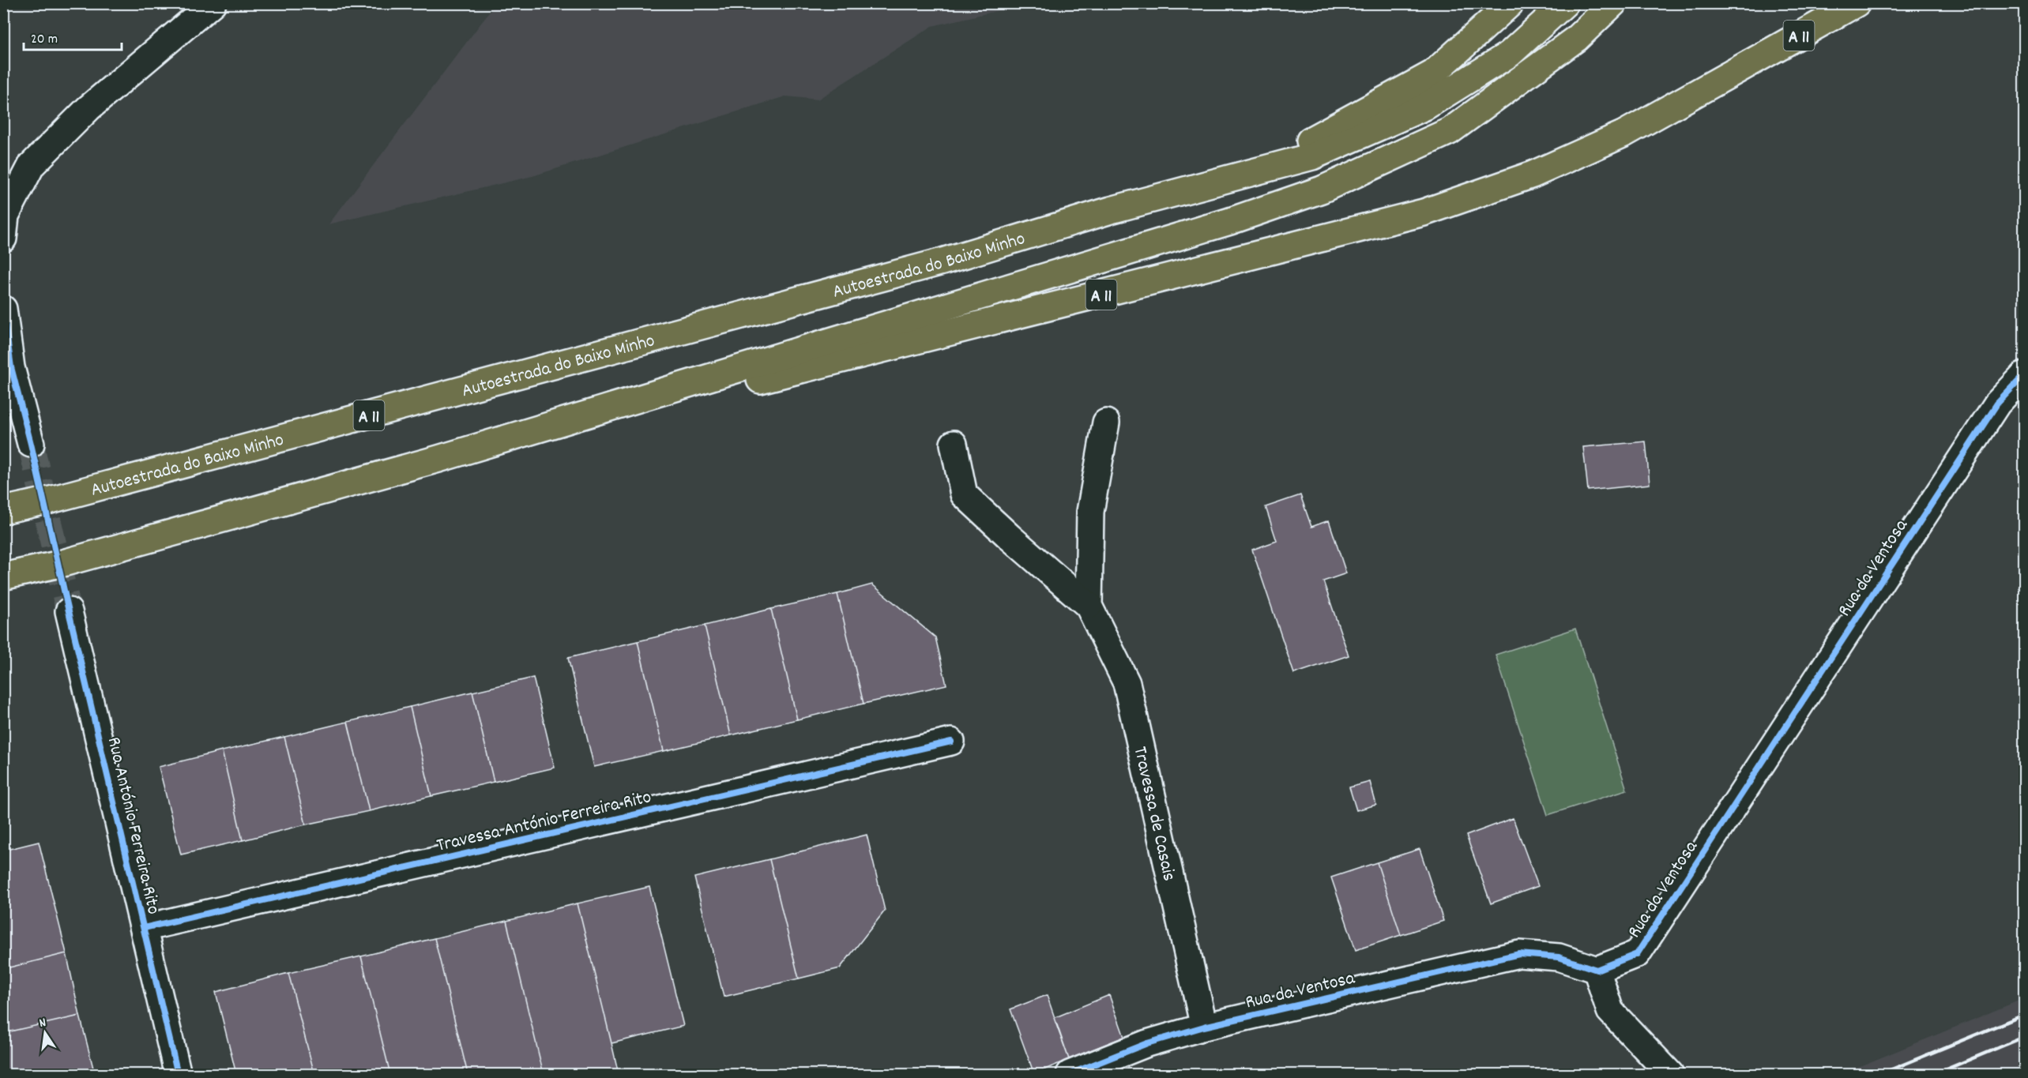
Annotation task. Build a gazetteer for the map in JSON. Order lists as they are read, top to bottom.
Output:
{
  "streets": {
    "highway": ["A 11", "Autoestrada do Baixo Minho"],
    "street": [
      "Rua da Ventosa",
      "Travessa de Casais",
      "Travessa António Ferreira Rito",
      "Rua António Ferreira Rito"
    ]
  },
  "crossings": [
    ["A 11", "Autoestrada do Baixo Minho"],
    ["Rua da Ventosa", "Travessa de Casais"],
    ["Travessa António Ferreira Rito", "Rua António Ferreira Rito"]
  ],
  "scale_bar": "20 m",
  "north": "top"
}
